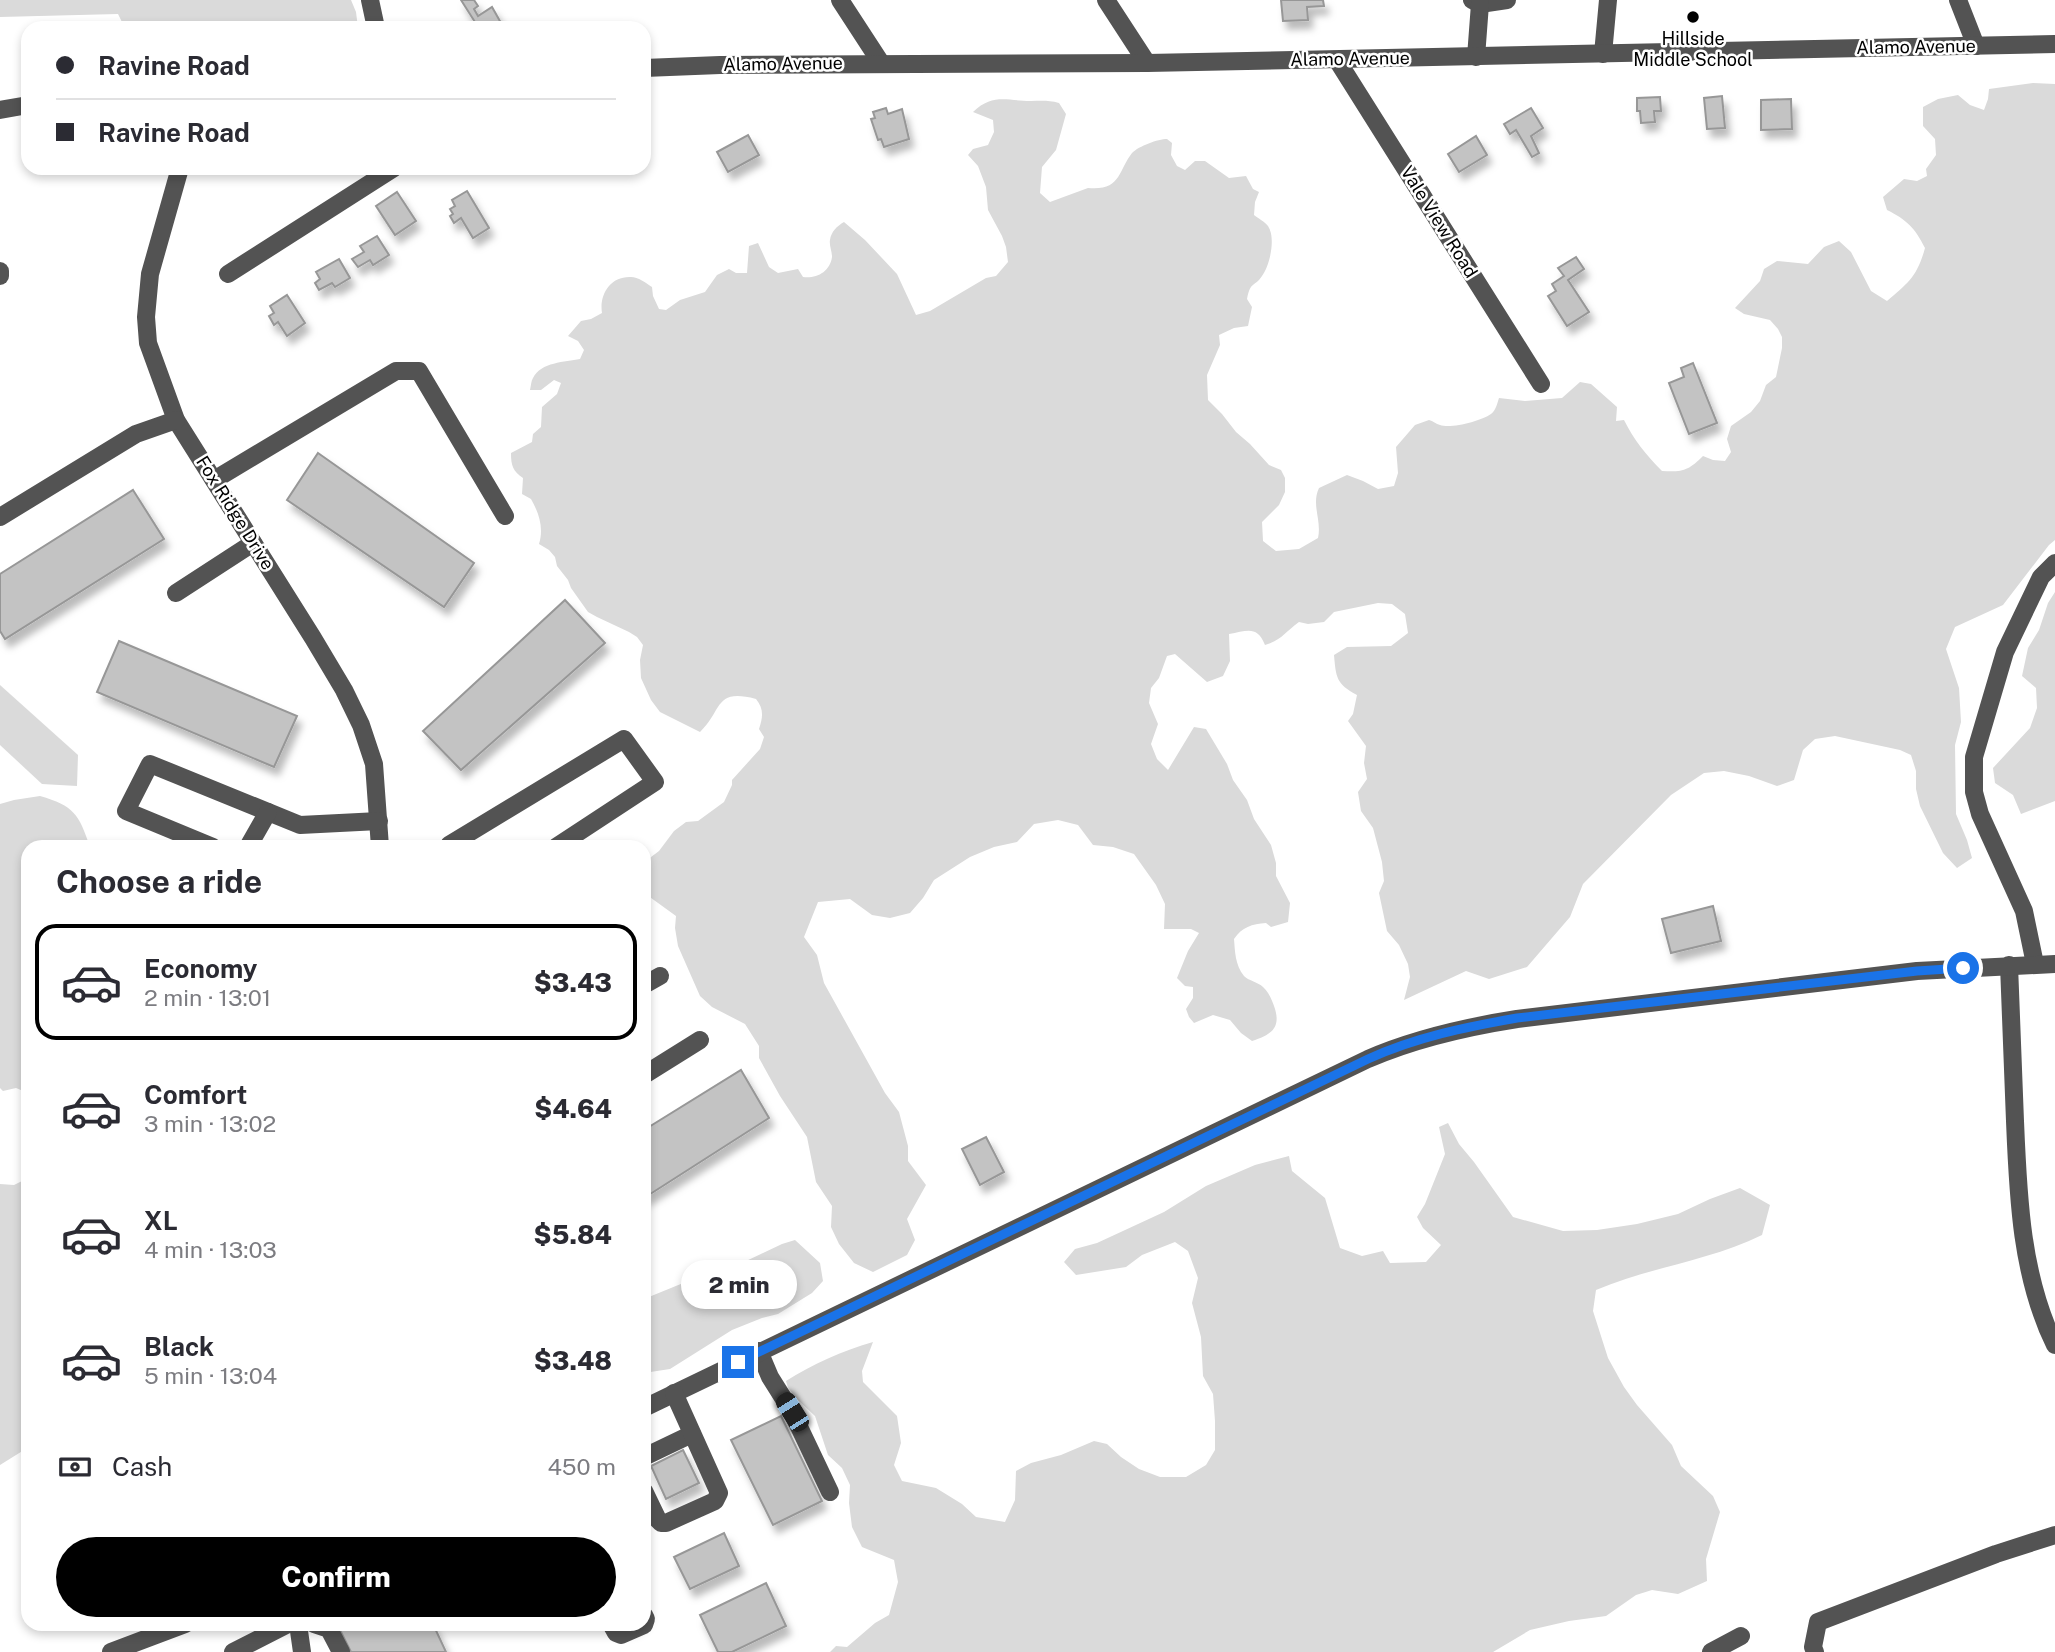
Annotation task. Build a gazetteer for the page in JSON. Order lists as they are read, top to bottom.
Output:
{
  "streets": {
    "street": ["Alamo Avenue", "Vale View Road", "Fox Ridge Drive"]
  },
  "crossings": [
    ["Alamo Avenue", "Vale View Road"]
  ],
  "places": ["Hillside Middle School"],
  "page": {
    "banner": ["Ravine Road", "Ravine Road"],
    "heading": "Choose a ride",
    "list": [
      {
        "name": "Economy",
        "note": "2 min · 13:01",
        "value": "$3.43"
      },
      {
        "name": "Comfort",
        "note": "3 min · 13:02",
        "value": "$4.64"
      },
      {
        "name": "XL",
        "note": "4 min · 13:03",
        "value": "$5.84"
      },
      {
        "name": "Black",
        "note": "5 min · 13:04",
        "value": "$3.48"
      }
    ],
    "bubble": "2 min",
    "pay": ["Cash", "450 m"],
    "buttons": "Confirm"
  }
}
